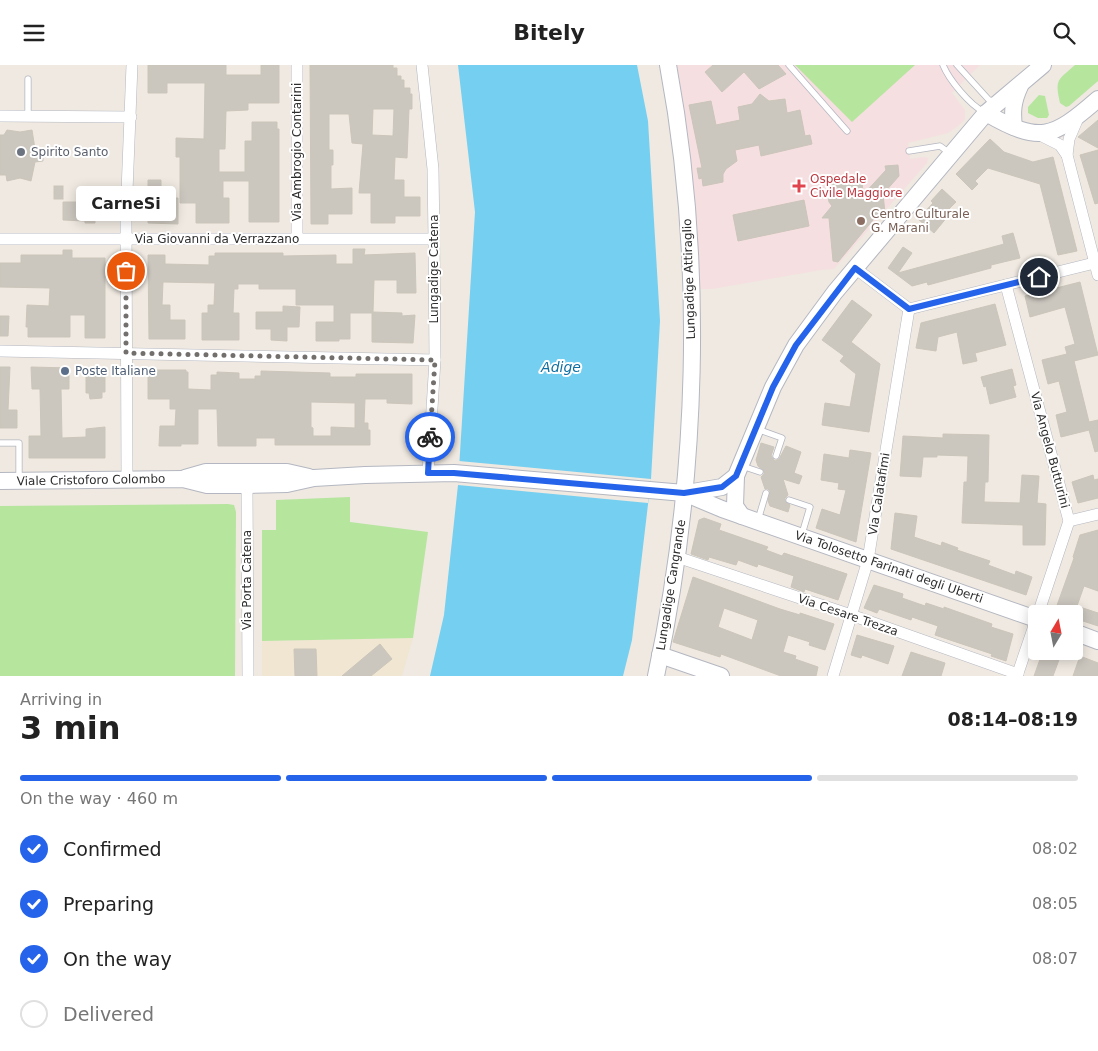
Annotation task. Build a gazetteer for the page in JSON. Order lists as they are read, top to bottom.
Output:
{
  "streets": {
    "street": [
      "Via Ambrogio Contarini",
      "Via Giovanni da Verrazzano",
      "Lungadige Catena",
      "Lungadige Attiraglio",
      "Via Angelo Butturini",
      "Viale Cristoforo Colombo",
      "Via Calatafimi",
      "Via Tolosetto Farinati degli Uberti",
      "Via Porta Catena",
      "Lungadige Cangrande",
      "Via Cesare Trezza"
    ]
  },
  "crossings": [
    ["Via Ambrogio Contarini", "Via Giovanni da Verrazzano"],
    ["Via Giovanni da Verrazzano", "Lungadige Catena"],
    ["Lungadige Catena", "Viale Cristoforo Colombo"],
    ["Lungadige Attiraglio", "Via Tolosetto Farinati degli Uberti"],
    ["Lungadige Attiraglio", "Lungadige Cangrande"],
    ["Viale Cristoforo Colombo", "Via Tolosetto Farinati degli Uberti"],
    ["Viale Cristoforo Colombo", "Via Porta Catena"],
    ["Via Calatafimi", "Via Tolosetto Farinati degli Uberti"],
    ["Via Calatafimi", "Via Cesare Trezza"],
    ["Via Tolosetto Farinati degli Uberti", "Lungadige Cangrande"],
    ["Lungadige Cangrande", "Via Cesare Trezza"]
  ],
  "water": ["Adige"],
  "places": {
    "other": [
      "Spirito Santo",
      "Centro Culturale G. Marani",
      "CarneSi",
      "Poste Italiane"
    ],
    "health": ["Ospedale Civile Maggiore"]
  },
  "north": "top",
  "page": {
    "header": "Bitely",
    "bubble": "CarneSi",
    "heading": ["3 min", "Arriving in", "08:14–08:19"],
    "bar": "On the way · 460 m",
    "list": [
      ["Confirmed", "08:02"],
      ["Preparing", "08:05"],
      ["On the way", "08:07"],
      "Delivered"
    ]
  }
}
